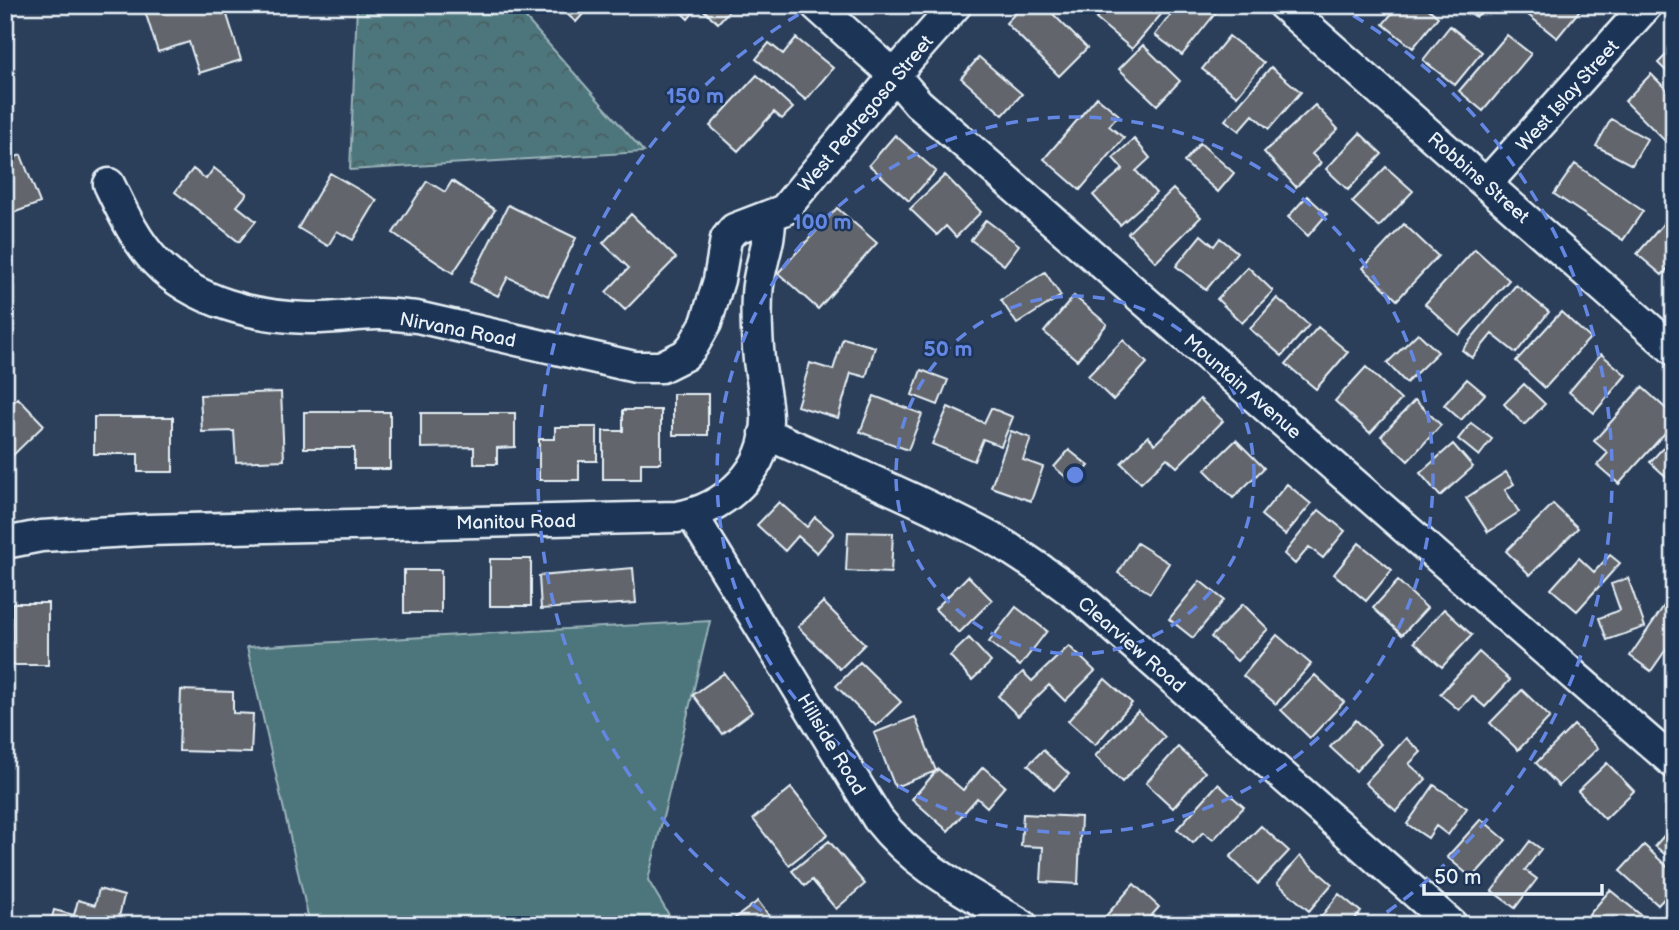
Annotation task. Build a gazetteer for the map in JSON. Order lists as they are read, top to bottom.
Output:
{
  "streets": {
    "street": [
      "West Islay Street",
      "West Pedregosa Street",
      "Robbins Street",
      "Nirvana Road",
      "Mountain Avenue",
      "Manitou Road",
      "Clearview Road",
      "Hillside Road"
    ]
  },
  "crossings": [
    ["West Islay Street", "Robbins Street"],
    ["West Pedregosa Street", "Nirvana Road"],
    ["West Pedregosa Street", "Mountain Avenue"],
    ["West Pedregosa Street", "Manitou Road"],
    ["Nirvana Road", "Manitou Road"],
    ["Manitou Road", "Clearview Road"],
    ["Manitou Road", "Hillside Road"]
  ],
  "scale_bar": "50 m",
  "rings": ["150 m", "100 m", "50 m"]
}
